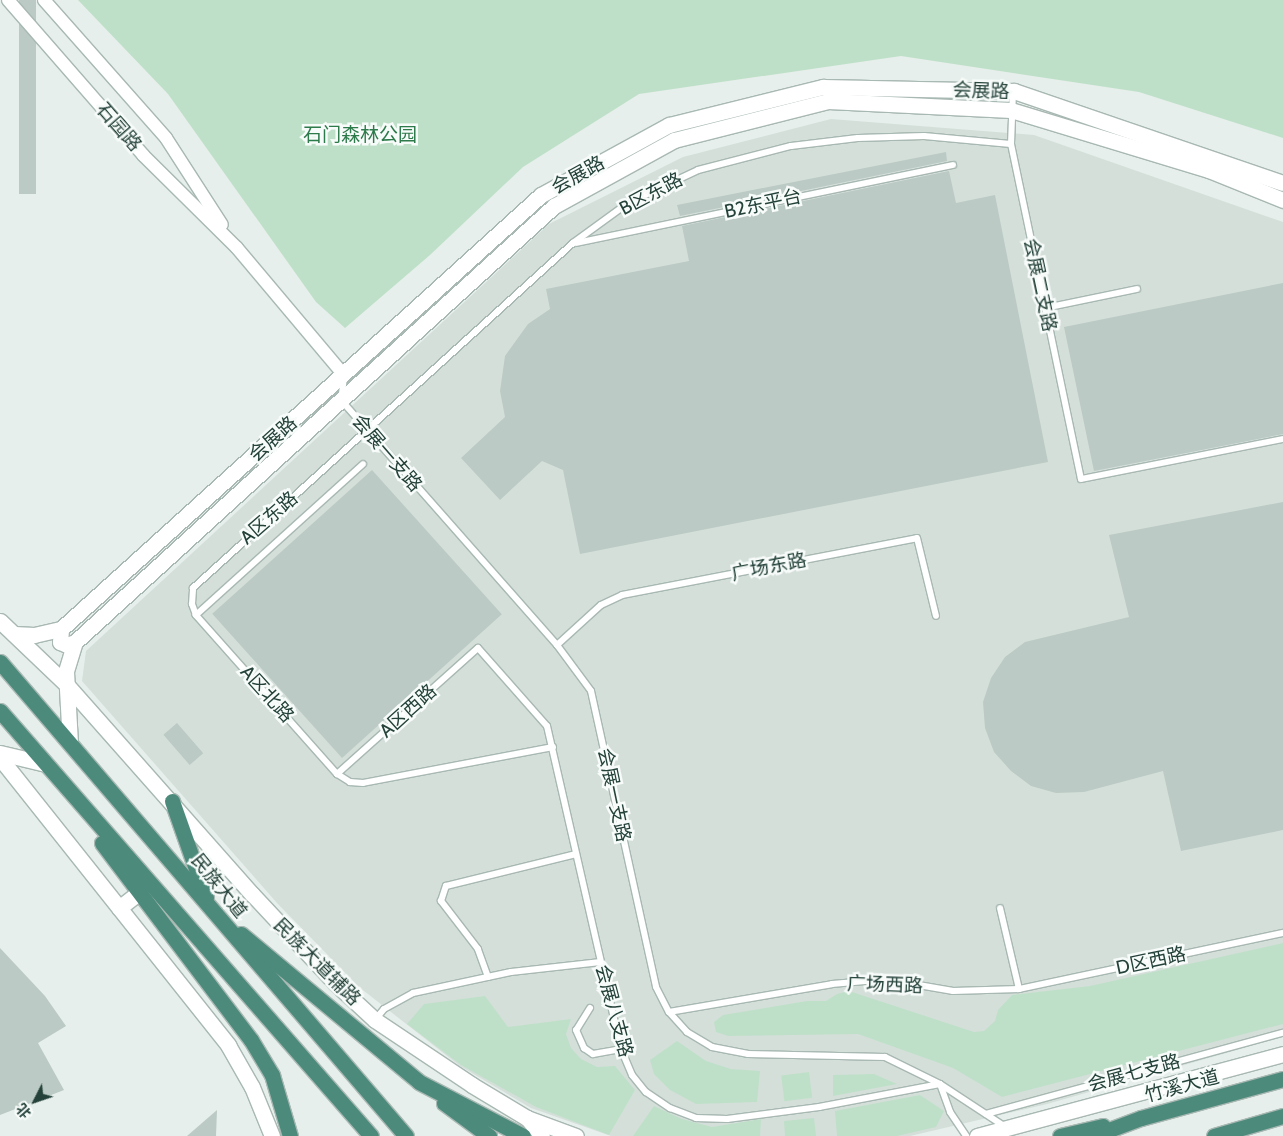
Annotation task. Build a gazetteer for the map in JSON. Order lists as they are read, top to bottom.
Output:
{
  "streets": {
    "highway": ["民族大道", "竹溪大道"],
    "main road": ["会展路", "民族大道辅路"],
    "street": ["石园路"],
    "lane": [
      "B区东路",
      "B2东平台",
      "会展二支路",
      "会展一支路",
      "A区东路",
      "广场东路",
      "A区北路",
      "A区西路",
      "D区西路",
      "广场西路",
      "会展八支路",
      "会展七支路"
    ]
  },
  "crossings": [
    ["会展路", "石园路"],
    ["会展路", "会展二支路"],
    ["会展路", "会展一支路"],
    ["会展路", "民族大道辅路"],
    ["石园路", "会展一支路"],
    ["B区东路", "B2东平台"],
    ["B区东路", "会展二支路"],
    ["B区东路", "会展一支路"],
    ["B区东路", "A区东路"],
    ["会展一支路", "A区东路"],
    ["会展一支路", "广场东路"],
    ["会展一支路", "广场西路"],
    ["会展一支路", "会展八支路"],
    ["会展一支路", "会展七支路"],
    ["A区东路", "A区北路"],
    ["A区北路", "A区西路"],
    ["A区西路", "会展八支路"],
    ["D区西路", "广场西路"]
  ],
  "parks": ["石门森林公园"],
  "north": "bottom left"
}
